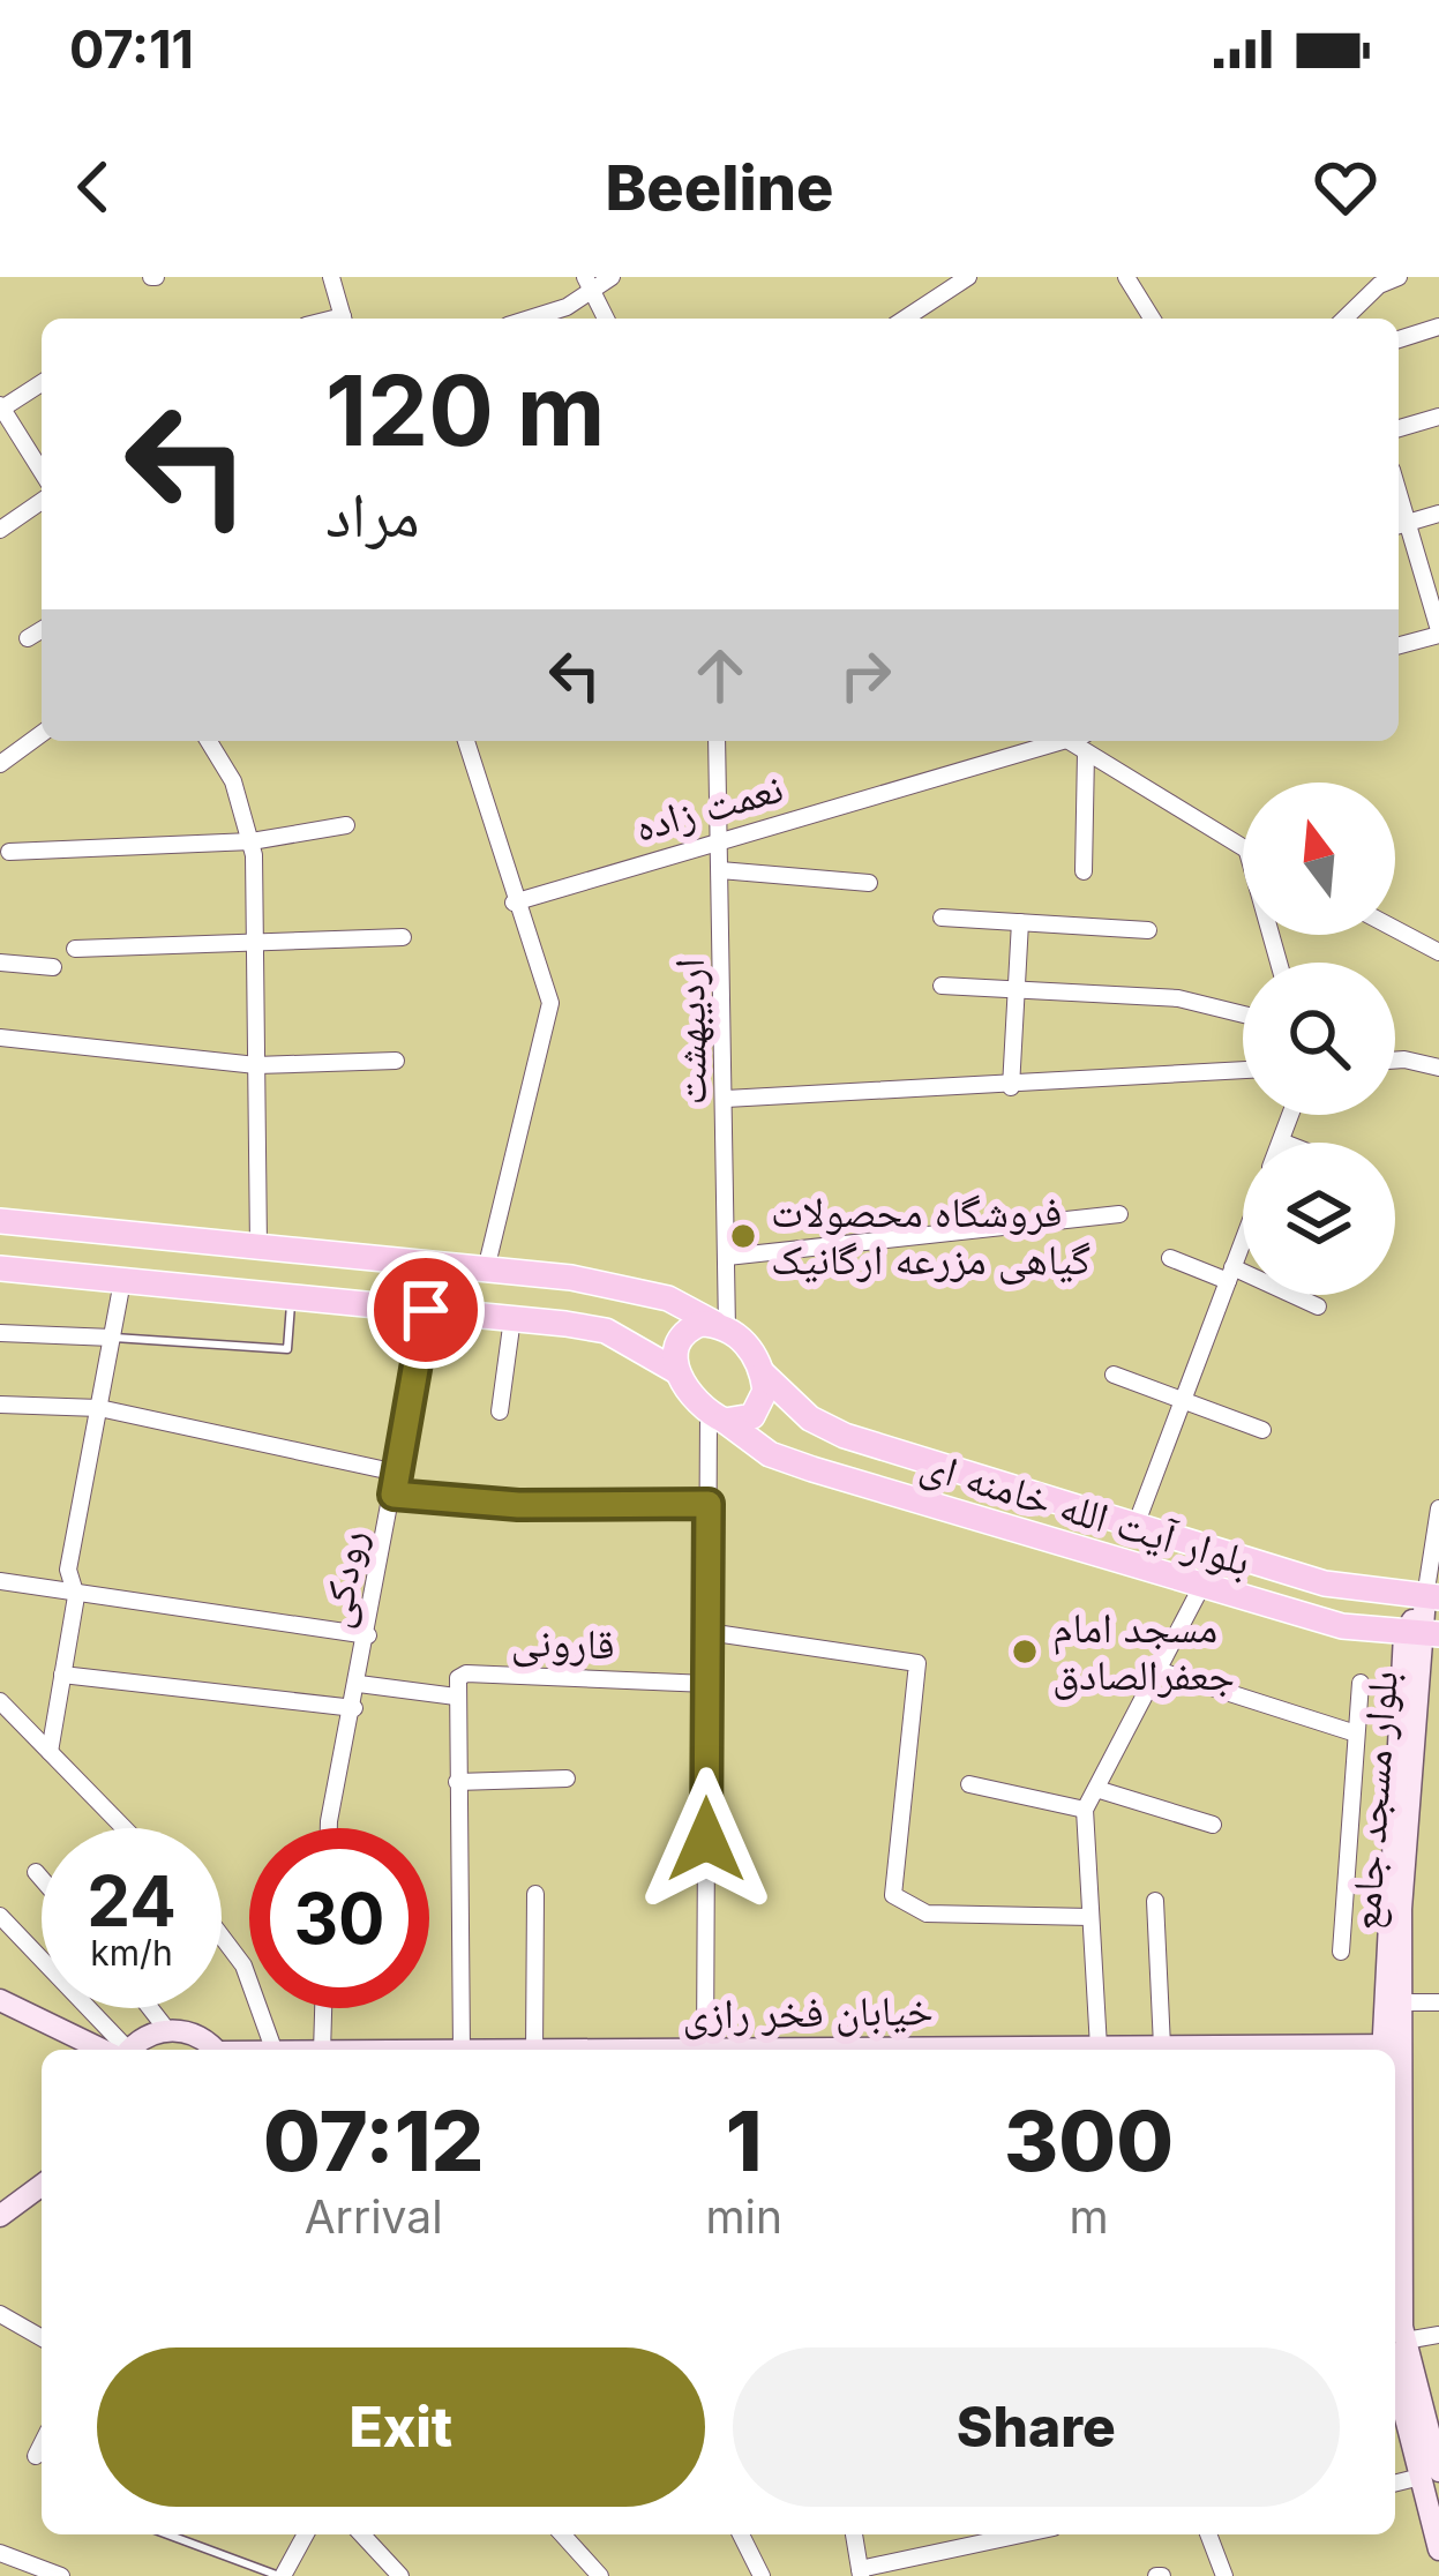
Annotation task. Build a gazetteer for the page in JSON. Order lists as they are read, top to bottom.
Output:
{
  "streets": {
    "main road": ["بلوار آیت الله خامنه ای", "بلوار مسجد جامع", "خیابان فخر رازی"],
    "street": [
      "نعمت زاده",
      "اردیبهشت",
      "رودکی",
      "قارونی"
    ]
  },
  "crossings": [
    ["نعمت زاده", "اردیبهشت"],
    ["اردیبهشت", "بلوار آیت الله خامنه ای"],
    ["بلوار آیت الله خامنه ای", "بلوار مسجد جامع"],
    ["بلوار مسجد جامع", "خیابان فخر رازی"]
  ],
  "places": ["فروشگاه محصولات گیاهی مزرعه ارگانیک", "مسجد امام جعفرالصادق"],
  "north": "top",
  "page": {
    "status": "07:11",
    "header": "Beeline",
    "turn": ["120 m", "مراد"],
    "speed": "24 km/h",
    "limit": "30",
    "eta": [
      "07:12",
      "Arrival",
      "1",
      "min",
      "300",
      "m"
    ],
    "buttons": ["Exit", "Share"]
  }
}
